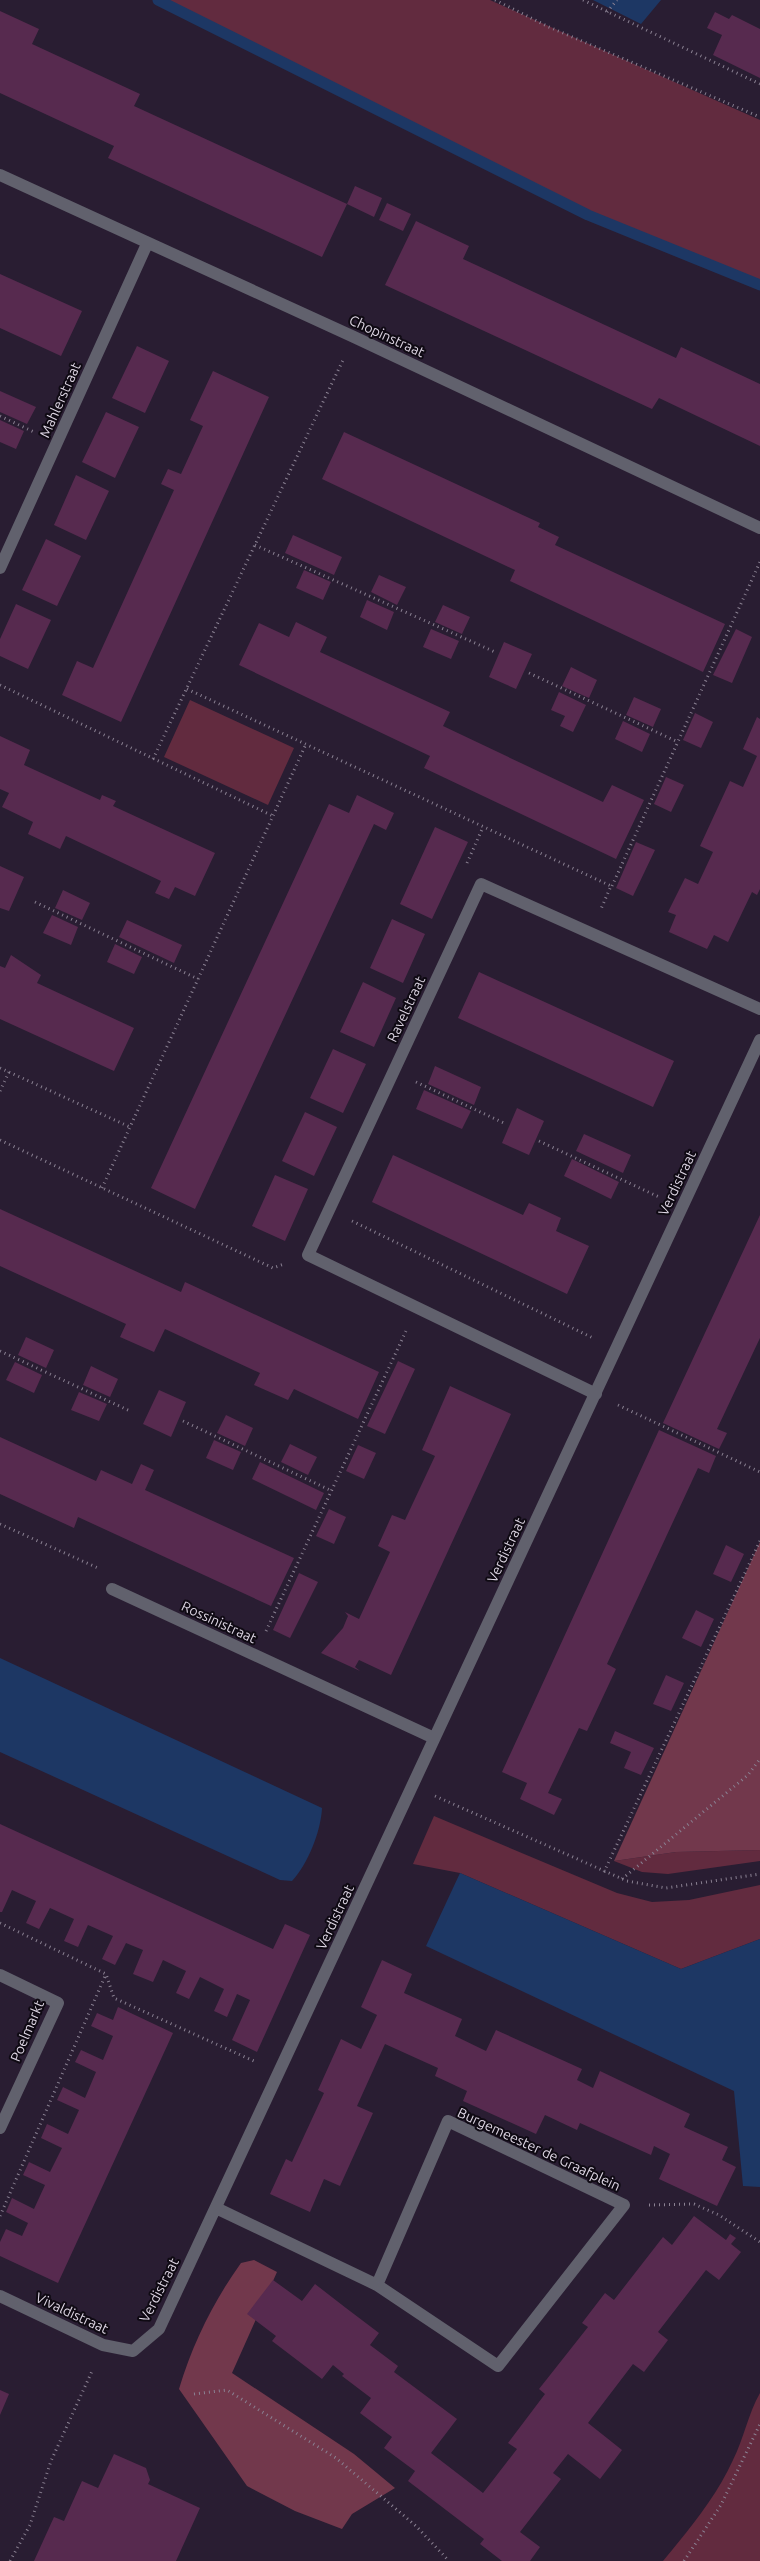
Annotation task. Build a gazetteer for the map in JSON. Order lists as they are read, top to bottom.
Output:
{
  "streets": {
    "street": [
      "Chopinstraat",
      "Mahlerstraat",
      "Ravelstraat",
      "Verdistraat",
      "Rossinistraat",
      "Poelmarkt",
      "Burgemeester de Graafplein",
      "Vivaldistraat"
    ]
  },
  "crossings": [
    ["Chopinstraat", "Mahlerstraat"],
    ["Verdistraat", "Rossinistraat"],
    ["Verdistraat", "Burgemeester de Graafplein"],
    ["Verdistraat", "Vivaldistraat"]
  ]
}
